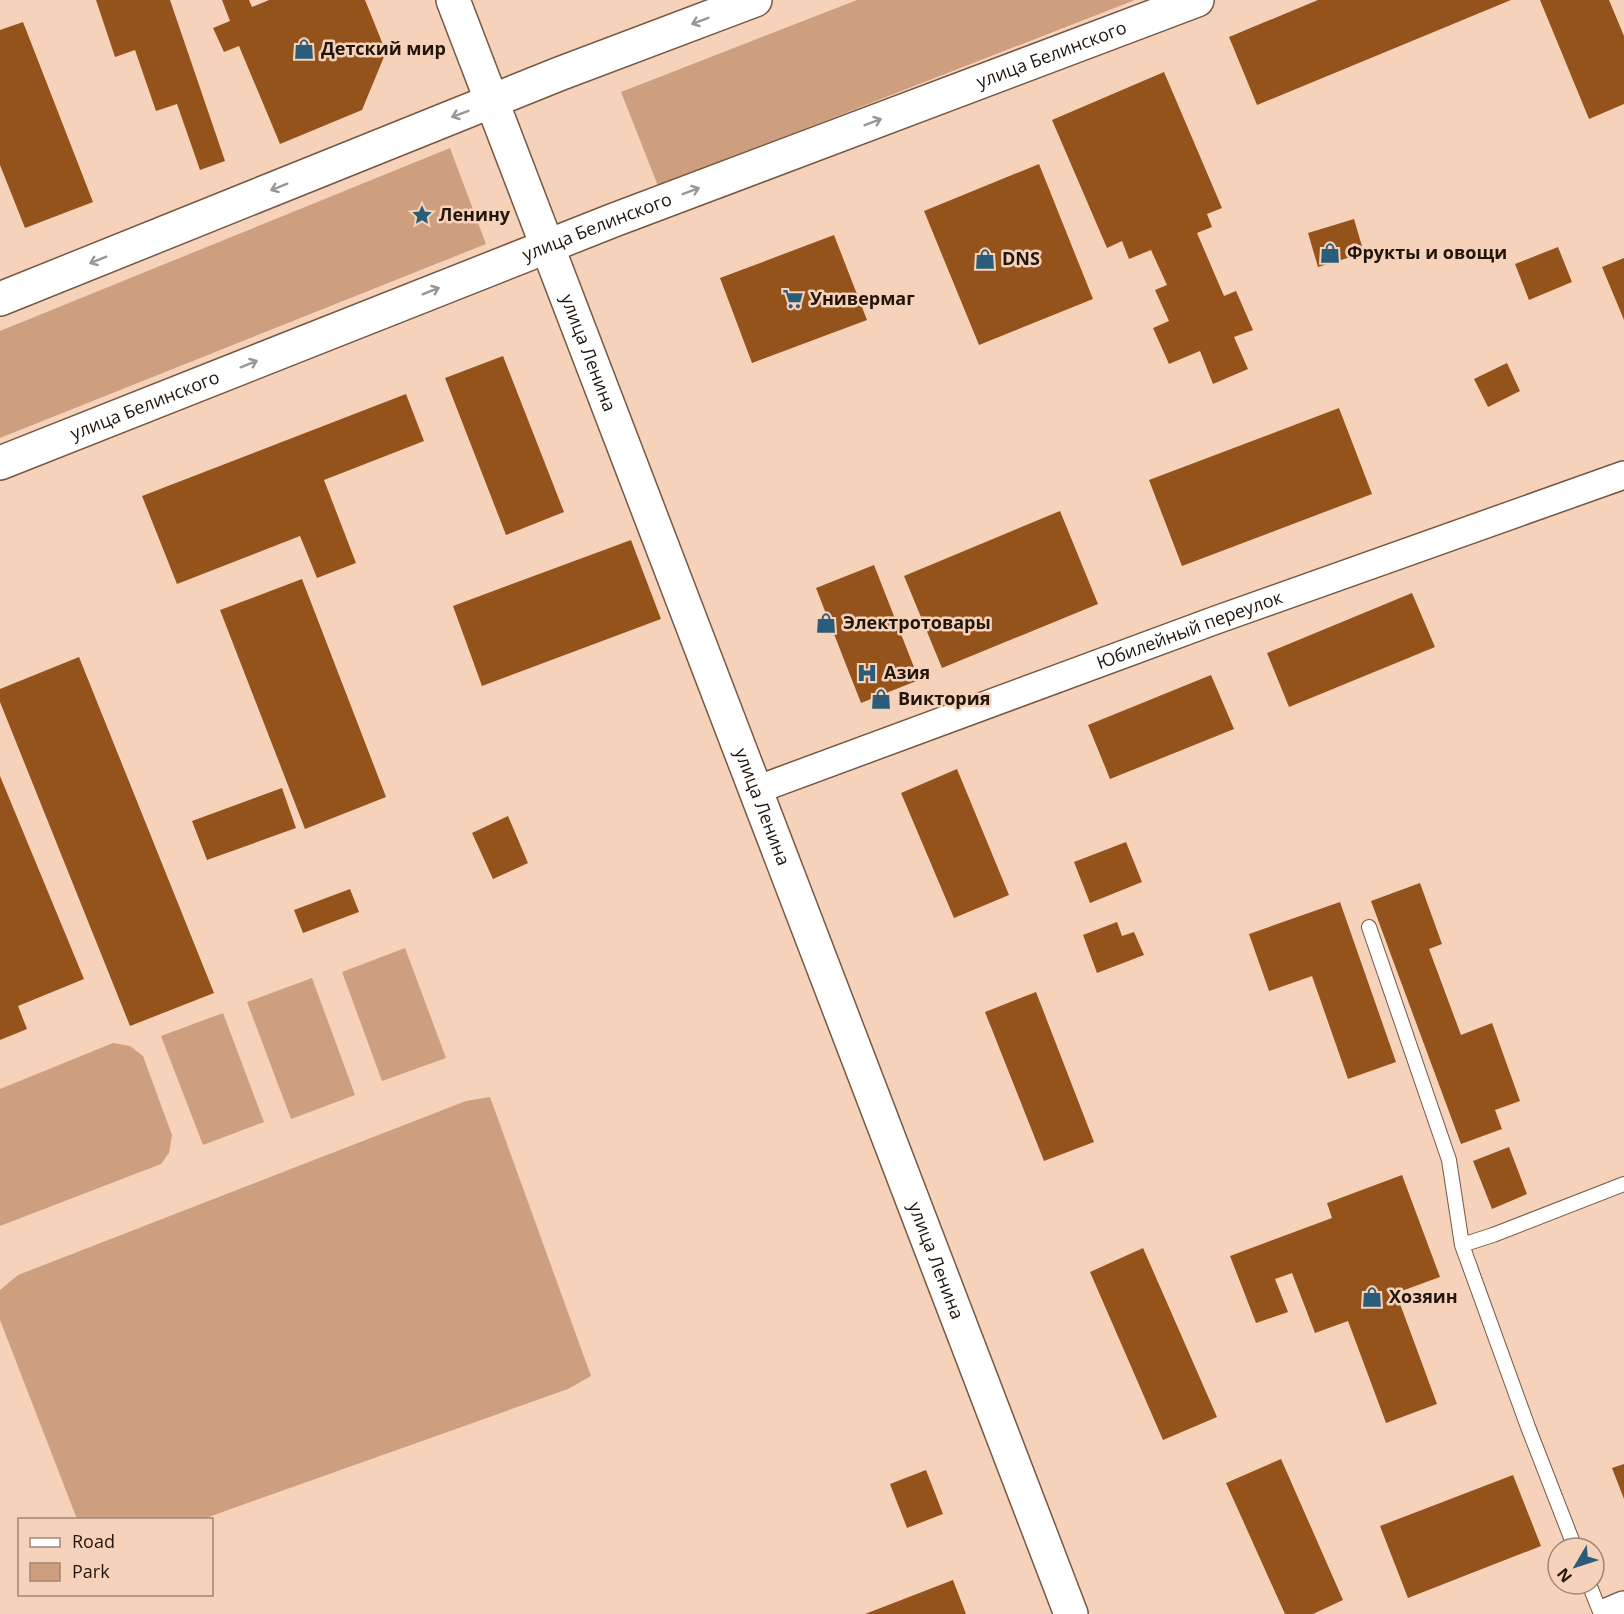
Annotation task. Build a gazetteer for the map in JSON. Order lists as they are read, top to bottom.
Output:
{
  "streets": {
    "street": ["улица Белинского", "улица Ленина", "Юбилейный переулок"]
  },
  "crossings": [
    ["улица Белинского", "улица Ленина"],
    ["улица Ленина", "Юбилейный переулок"]
  ],
  "places": {
    "shop": [
      "Детский мир",
      "Фрукты и овощи",
      "DNS",
      "Электротовары",
      "Виктория",
      "Хозяин"
    ],
    "place": ["Ленину"],
    "supermarket": ["Универмаг"],
    "hospital": ["Азия"]
  },
  "legend": ["Road", "Park"],
  "north": "bottom left"
}
